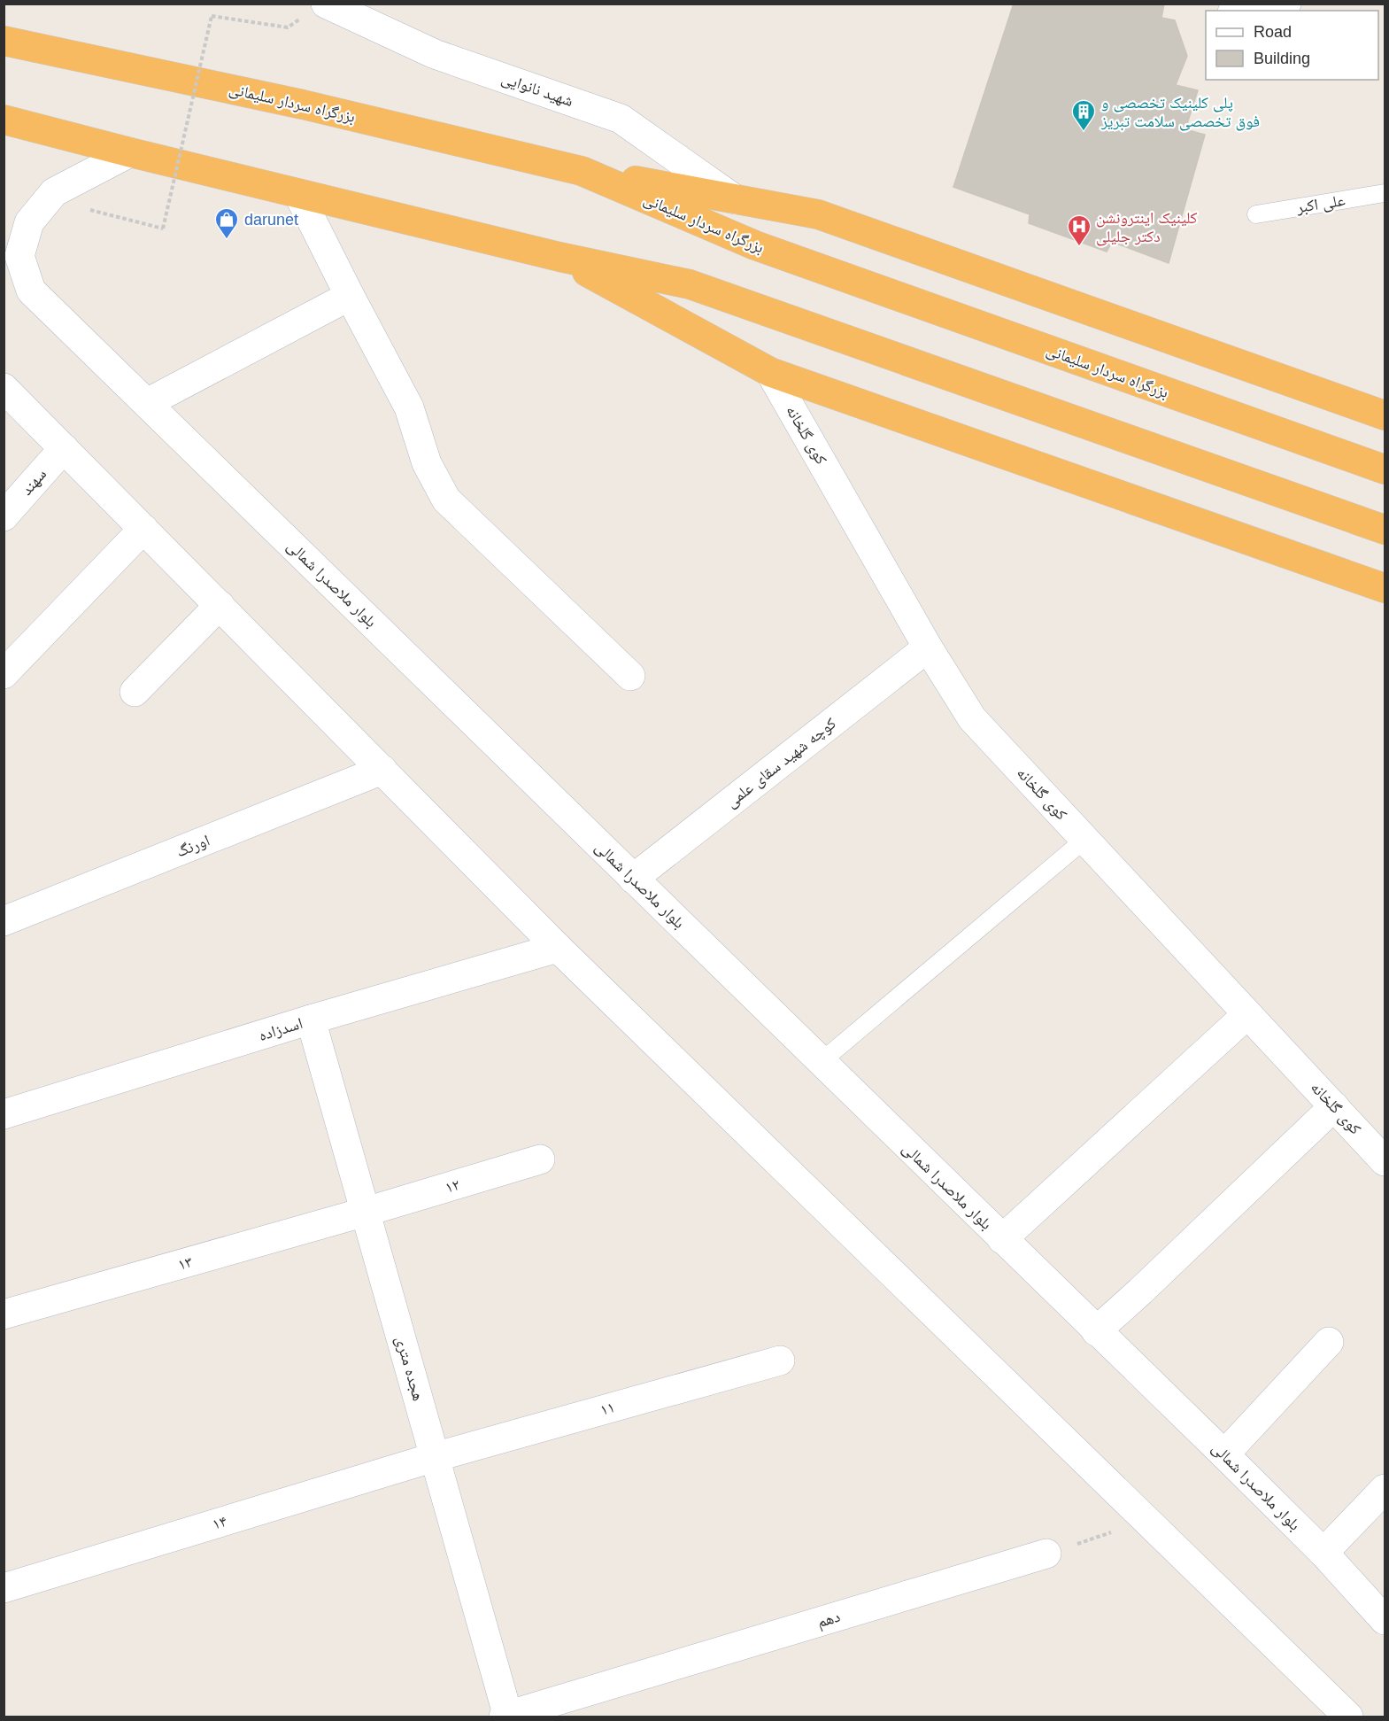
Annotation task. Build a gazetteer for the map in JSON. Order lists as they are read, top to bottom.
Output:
{
  "streets": {
    "highway": ["بزرگراه سردار سلیمانی"],
    "street": [
      "شهید نانوایی",
      "کوی گلخانه",
      "سهند",
      "بلوار ملاصدرا شمالی",
      "کوچه شهید سقای علمی",
      "اورنگ",
      "اسدزاده",
      "۱۲",
      "۱۳",
      "هجده متری",
      "۱۱",
      "۱۴",
      "دهم"
    ],
    "lane": ["علی اکبر"]
  },
  "crossings": [
    ["کوی گلخانه", "کوچه شهید سقای علمی"],
    ["بلوار ملاصدرا شمالی", "کوچه شهید سقای علمی"],
    ["اسدزاده", "هجده متری"],
    ["۱۲", "۱۳"],
    ["۱۲", "هجده متری"],
    ["۱۳", "هجده متری"],
    ["هجده متری", "۱۱"],
    ["هجده متری", "۱۴"],
    ["هجده متری", "دهم"],
    ["۱۱", "۱۴"]
  ],
  "places": {
    "building": ["پلی کلینیک تخصصی و فوق تخصصی سلامت تبریز"],
    "shop": ["darunet"],
    "hospital": ["کلینیک اینترونشن دکتر جلیلی"]
  },
  "legend": ["Road", "Building"]
}
